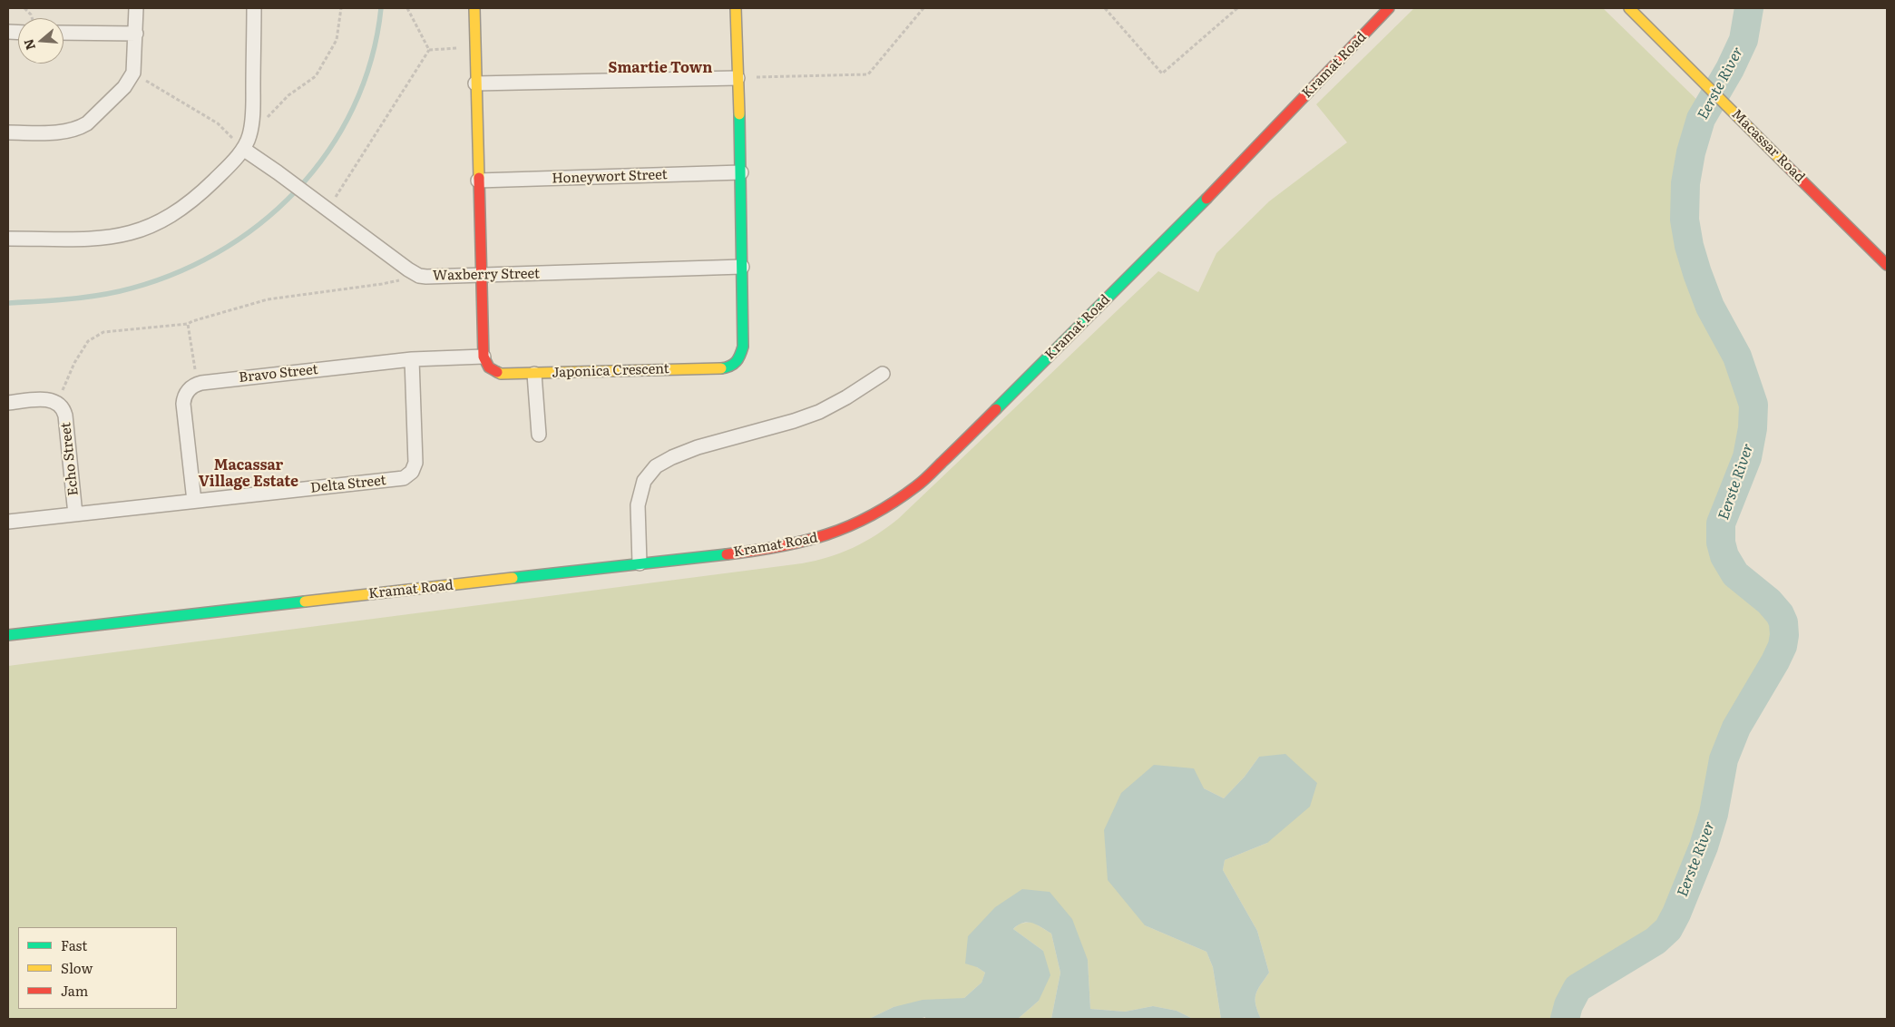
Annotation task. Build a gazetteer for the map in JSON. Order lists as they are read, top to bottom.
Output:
{
  "streets": {
    "street": [
      "Kramat Road",
      "Macassar Road",
      "Honeywort Street",
      "Waxberry Street",
      "Japonica Crescent",
      "Bravo Street",
      "Echo Street",
      "Delta Street"
    ]
  },
  "crossings": [
    ["Honeywort Street", "Japonica Crescent"],
    ["Waxberry Street", "Japonica Crescent"],
    ["Japonica Crescent", "Bravo Street"],
    ["Bravo Street", "Delta Street"],
    ["Echo Street", "Delta Street"]
  ],
  "districts": ["Smartie Town", "Macassar Village Estate"],
  "water": ["Eerste River"],
  "legend": ["Fast", "Slow", "Jam"],
  "north": "left"
}
